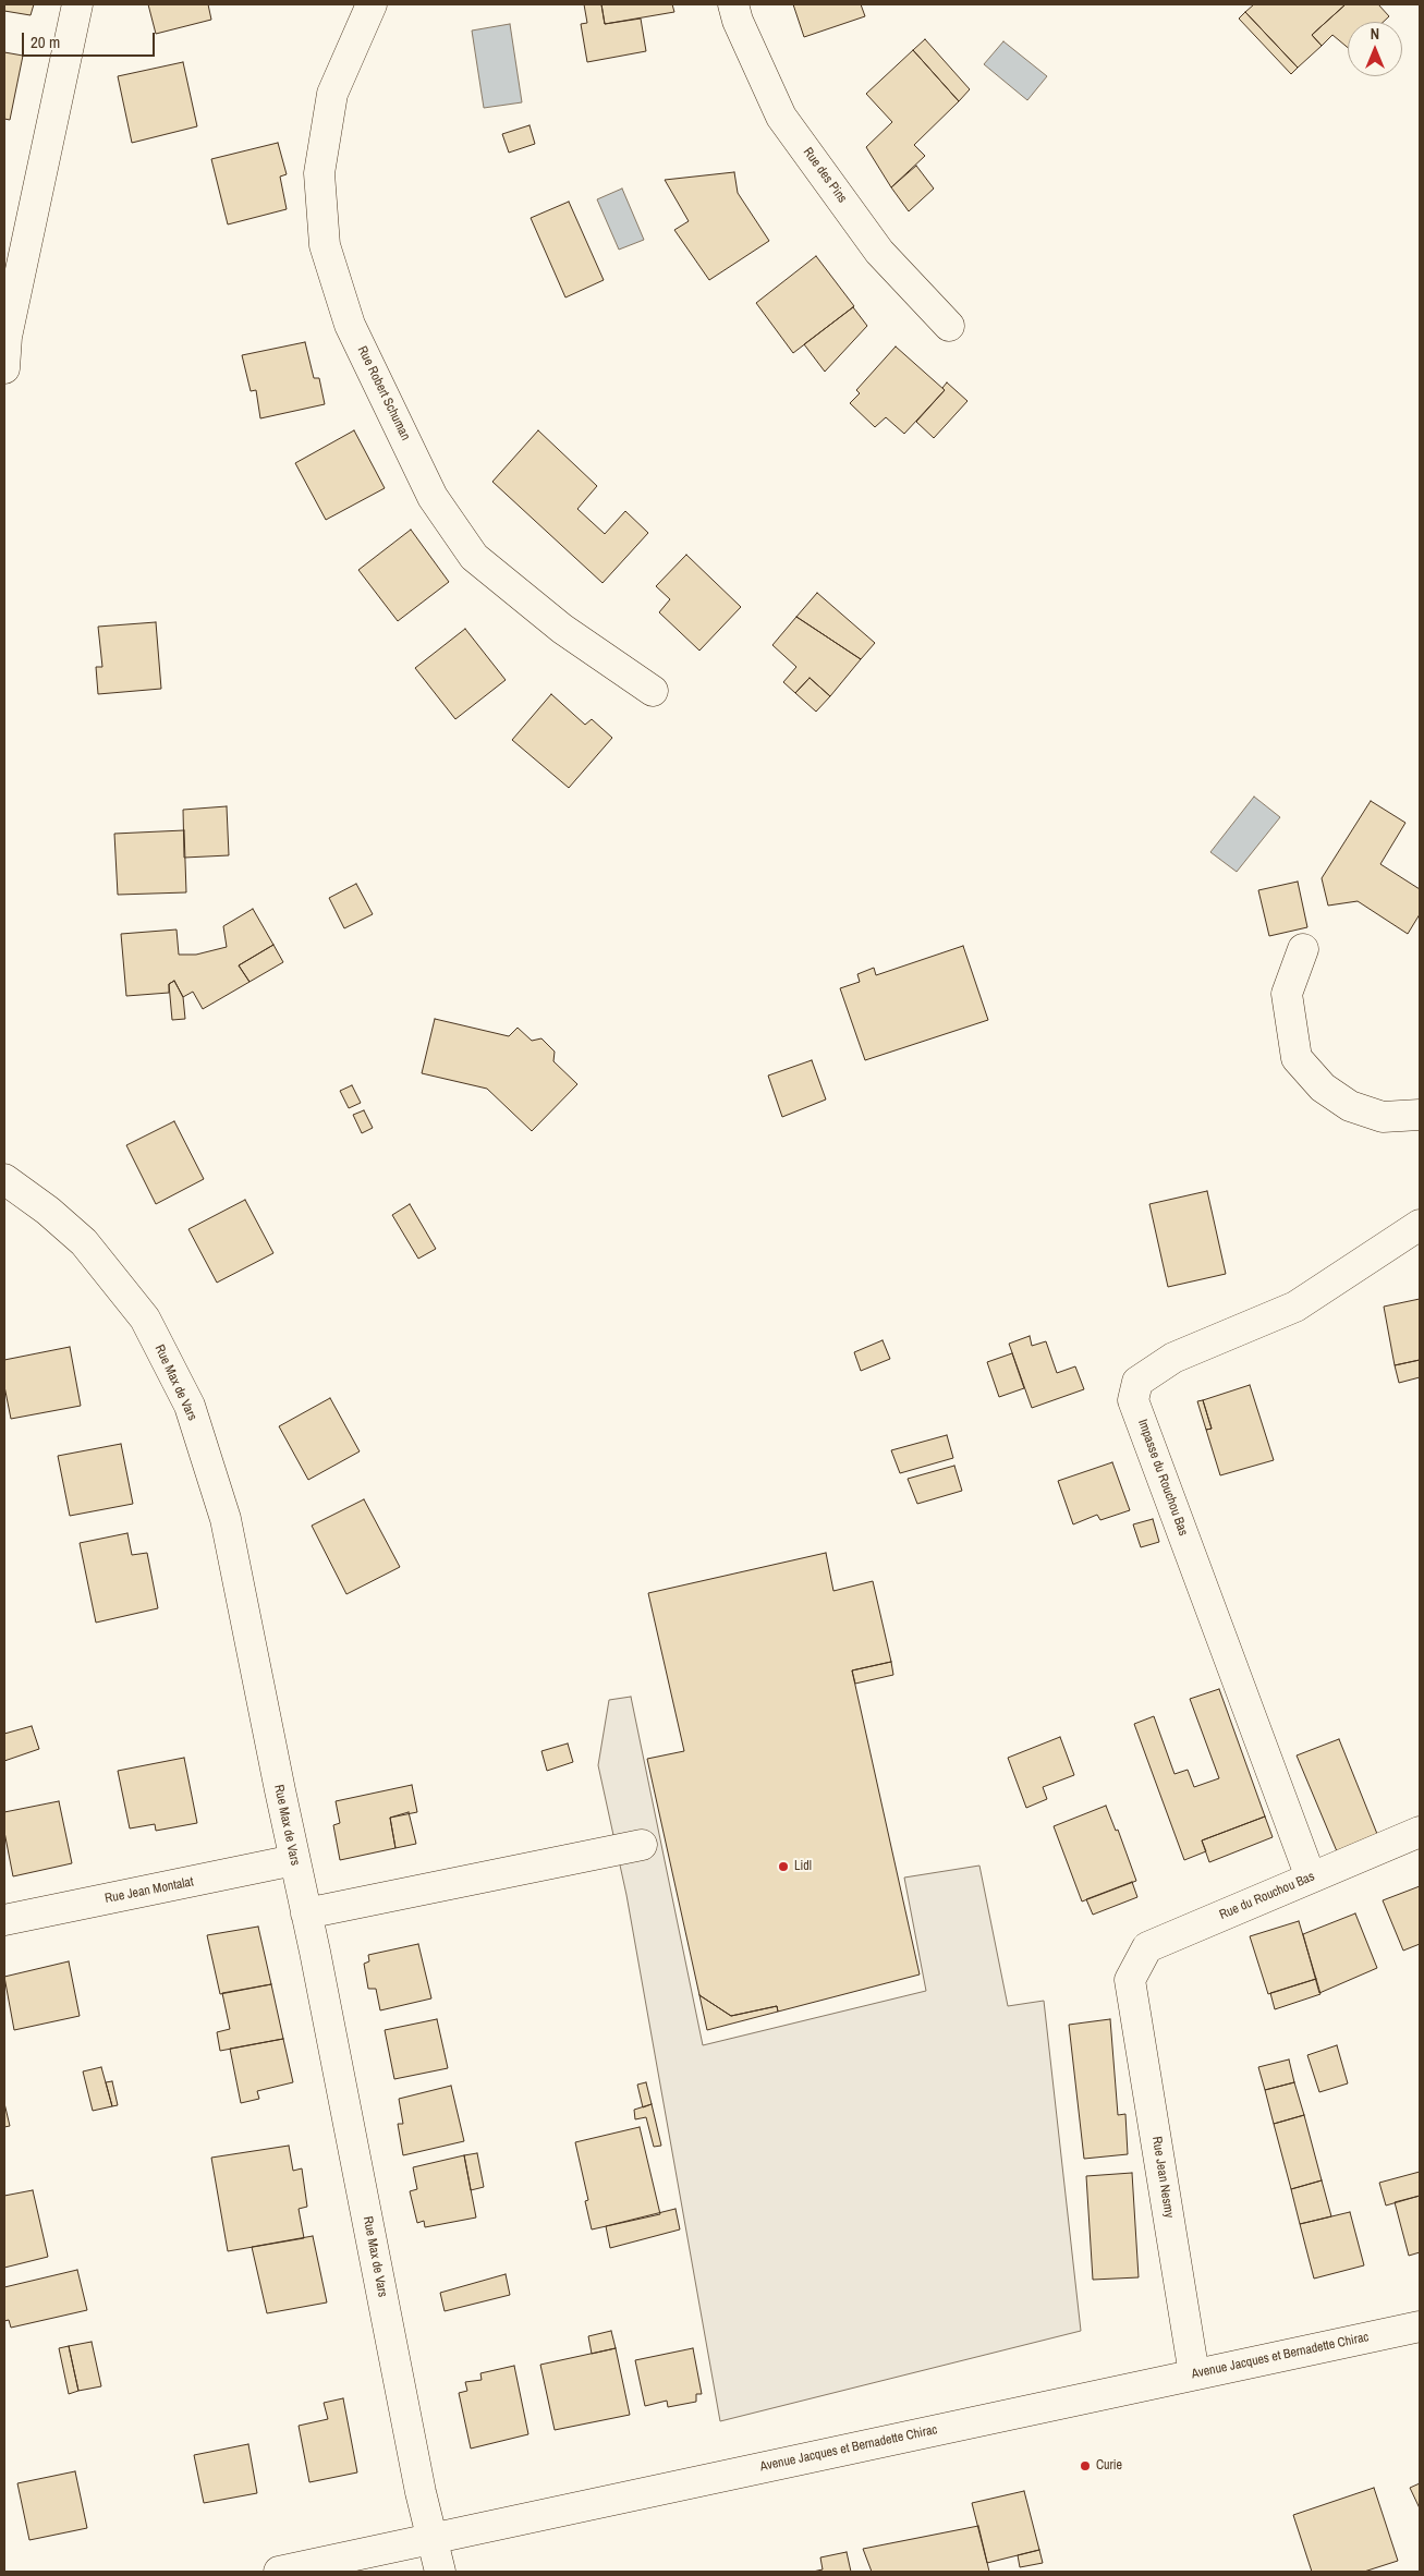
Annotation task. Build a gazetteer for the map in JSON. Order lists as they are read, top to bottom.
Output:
{
  "streets": {
    "street": [
      "Rue des Pins",
      "Rue Robert Schuman",
      "Rue Max de Vars",
      "Impasse du Rouchou Bas",
      "Rue Jean Montalat",
      "Rue du Rouchou Bas",
      "Rue Jean Nesmy",
      "Avenue Jacques et Bernadette Chirac"
    ]
  },
  "crossings": [
    ["Rue Max de Vars", "Rue Jean Montalat"],
    ["Rue Max de Vars", "Avenue Jacques et Bernadette Chirac"],
    ["Impasse du Rouchou Bas", "Rue du Rouchou Bas"],
    ["Rue du Rouchou Bas", "Rue Jean Nesmy"],
    ["Rue Jean Nesmy", "Avenue Jacques et Bernadette Chirac"]
  ],
  "places": ["Lidl", "Curie"],
  "scale_bar": "20 m",
  "north": "top"
}
